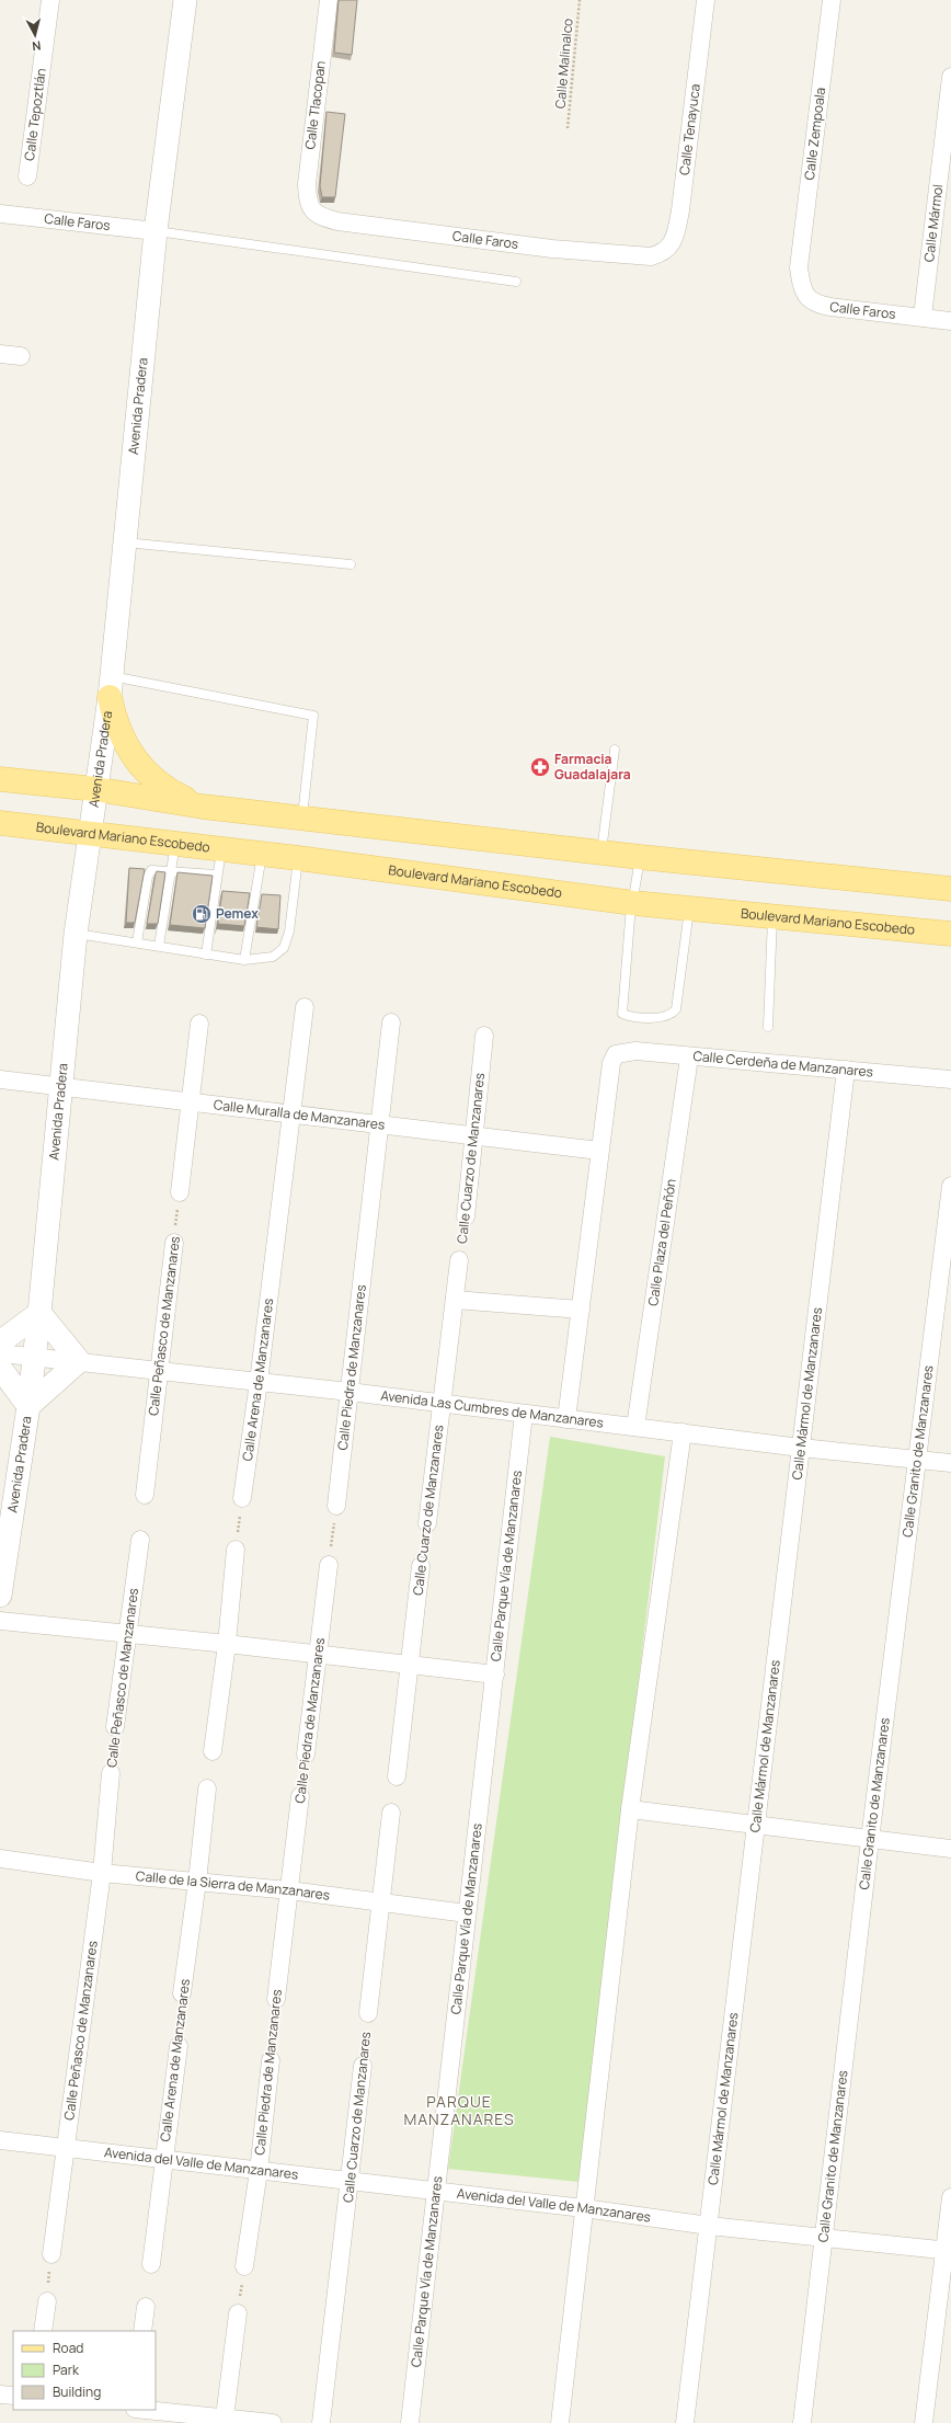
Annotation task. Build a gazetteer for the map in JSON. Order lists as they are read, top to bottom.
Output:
{
  "streets": {
    "main road": ["Boulevard Mariano Escobedo"],
    "street": [
      "Calle Tlacopan",
      "Calle Tepoztlán",
      "Calle Tenayuca",
      "Calle Zempoala",
      "Calle Faros",
      "Calle Mármol",
      "Avenida Pradera",
      "Calle Cerdeña de Manzanares",
      "Calle Muralla de Manzanares",
      "Calle Cuarzo de Manzanares",
      "Calle Plaza del Peñón",
      "Calle Peñasco de Manzanares",
      "Calle Piedra de Manzanares",
      "Calle Arena de Manzanares",
      "Calle Mármol de Manzanares",
      "Avenida Las Cumbres de Manzanares",
      "Calle Granito de Manzanares",
      "Calle Parque Vía de Manzanares",
      "Calle de la Sierra de Manzanares",
      "Avenida del Valle de Manzanares"
    ],
    "path": ["Calle Malinalco"]
  },
  "crossings": [
    ["Calle Tlacopan", "Calle Faros"],
    ["Calle Tenayuca", "Calle Faros"],
    ["Calle Zempoala", "Calle Faros"],
    ["Calle Faros", "Calle Mármol"],
    ["Calle Faros", "Avenida Pradera"],
    ["Avenida Pradera", "Boulevard Mariano Escobedo"],
    ["Avenida Pradera", "Calle Muralla de Manzanares"],
    ["Avenida Pradera", "Avenida Las Cumbres de Manzanares"],
    ["Calle Cerdeña de Manzanares", "Calle Muralla de Manzanares"],
    ["Calle Cerdeña de Manzanares", "Calle Plaza del Peñón"],
    ["Calle Cerdeña de Manzanares", "Calle Mármol de Manzanares"],
    ["Calle Muralla de Manzanares", "Calle Cuarzo de Manzanares"],
    ["Calle Muralla de Manzanares", "Calle Piedra de Manzanares"],
    ["Calle Muralla de Manzanares", "Calle Arena de Manzanares"],
    ["Calle Cuarzo de Manzanares", "Avenida Las Cumbres de Manzanares"],
    ["Calle Cuarzo de Manzanares", "Calle de la Sierra de Manzanares"],
    ["Calle Cuarzo de Manzanares", "Avenida del Valle de Manzanares"],
    ["Calle Plaza del Peñón", "Avenida Las Cumbres de Manzanares"],
    ["Calle Peñasco de Manzanares", "Avenida Las Cumbres de Manzanares"],
    ["Calle Peñasco de Manzanares", "Calle de la Sierra de Manzanares"],
    ["Calle Peñasco de Manzanares", "Avenida del Valle de Manzanares"],
    ["Calle Piedra de Manzanares", "Avenida Las Cumbres de Manzanares"],
    ["Calle Piedra de Manzanares", "Calle de la Sierra de Manzanares"],
    ["Calle Piedra de Manzanares", "Avenida del Valle de Manzanares"],
    ["Calle Arena de Manzanares", "Avenida Las Cumbres de Manzanares"],
    ["Calle Arena de Manzanares", "Calle de la Sierra de Manzanares"],
    ["Calle Arena de Manzanares", "Avenida del Valle de Manzanares"],
    ["Calle Mármol de Manzanares", "Avenida Las Cumbres de Manzanares"],
    ["Calle Mármol de Manzanares", "Avenida del Valle de Manzanares"],
    ["Avenida Las Cumbres de Manzanares", "Calle Granito de Manzanares"],
    ["Avenida Las Cumbres de Manzanares", "Calle Parque Vía de Manzanares"],
    ["Calle Granito de Manzanares", "Avenida del Valle de Manzanares"],
    ["Calle Parque Vía de Manzanares", "Calle de la Sierra de Manzanares"],
    ["Calle Parque Vía de Manzanares", "Avenida del Valle de Manzanares"]
  ],
  "districts": ["PARQUE MANZANARES"],
  "places": {
    "pharmacy": ["Farmacia Guadalajara"],
    "fuel station": ["Pemex"]
  },
  "legend": ["Road", "Park", "Building"],
  "north": "bottom"
}
